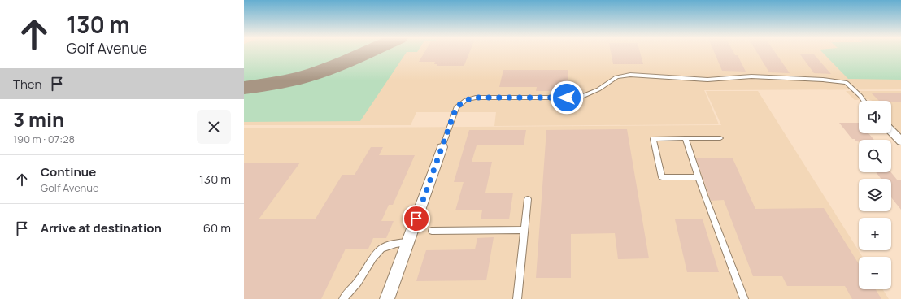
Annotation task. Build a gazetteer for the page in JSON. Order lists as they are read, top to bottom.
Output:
{
  "page": {
    "turn": ["130 m", "Golf Avenue"],
    "then": "Then",
    "heading": ["3 min", "190 m · 07:28"],
    "map_buttons": ["+", "−"],
    "list": [
      {
        "name": "Continue",
        "note": "Golf Avenue",
        "value": "130 m"
      },
      {
        "name": "Arrive at destination",
        "value": "60 m"
      }
    ]
  }
}
